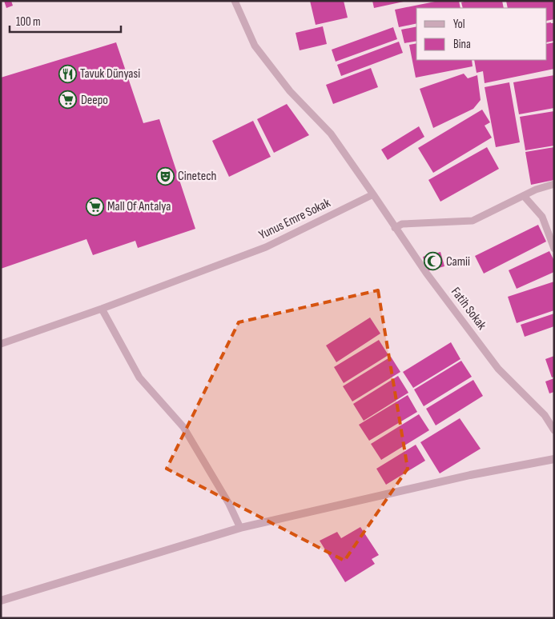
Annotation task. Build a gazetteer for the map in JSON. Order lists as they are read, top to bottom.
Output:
{
  "streets": {
    "street": ["Yunus Emre Sokak", "Fatih Sokak"]
  },
  "crossings": [
    ["Yunus Emre Sokak", "Fatih Sokak"]
  ],
  "places": {
    "restaurant": ["Tavuk Dünyasi"],
    "supermarket": ["Deepo", "Mall Of Antalya"],
    "theatre": ["Cinetech"],
    "mosque": ["Camii"]
  },
  "legend": ["Yol", "Bina"],
  "scale_bar": "100 m"
}
